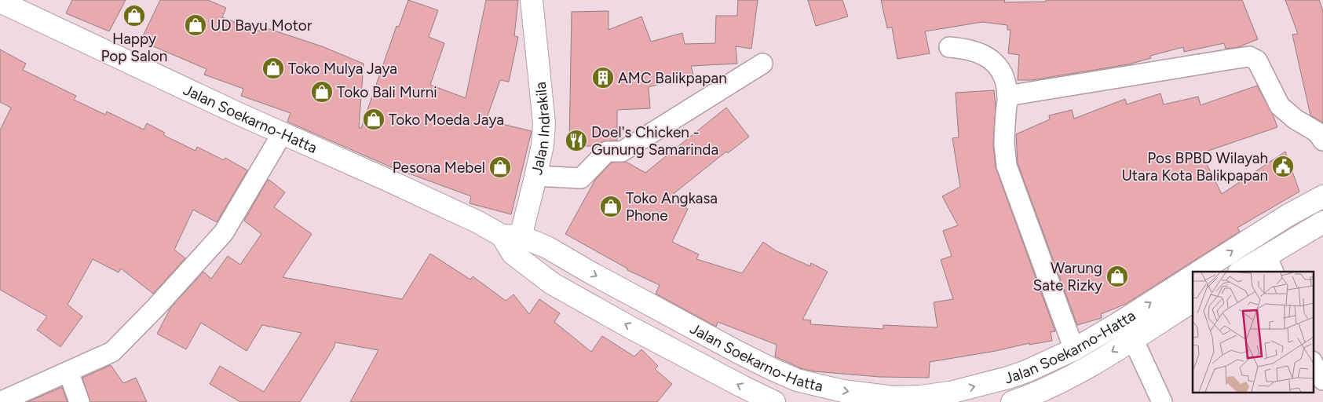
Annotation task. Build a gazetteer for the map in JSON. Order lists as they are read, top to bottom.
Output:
{
  "streets": {
    "main road": ["Jalan Soekarno-Hatta", "Jalan Indrakila"]
  },
  "crossings": [
    ["Jalan Soekarno-Hatta", "Jalan Indrakila"]
  ],
  "places": {
    "shop": [
      "Happy Pop Salon",
      "UD Bayu Motor",
      "Toko Mulya Jaya",
      "Toko Bali Murni",
      "Toko Moeda Jaya",
      "Pesona Mebel",
      "Toko Angkasa Phone",
      "Warung Sate Rizky"
    ],
    "building": ["AMC Balikpapan"],
    "restaurant": ["Doel's Chicken - Gunung Samarinda"],
    "public building": ["Pos BPBD Wilayah Utara Kota Balikpapan"]
  }
}
